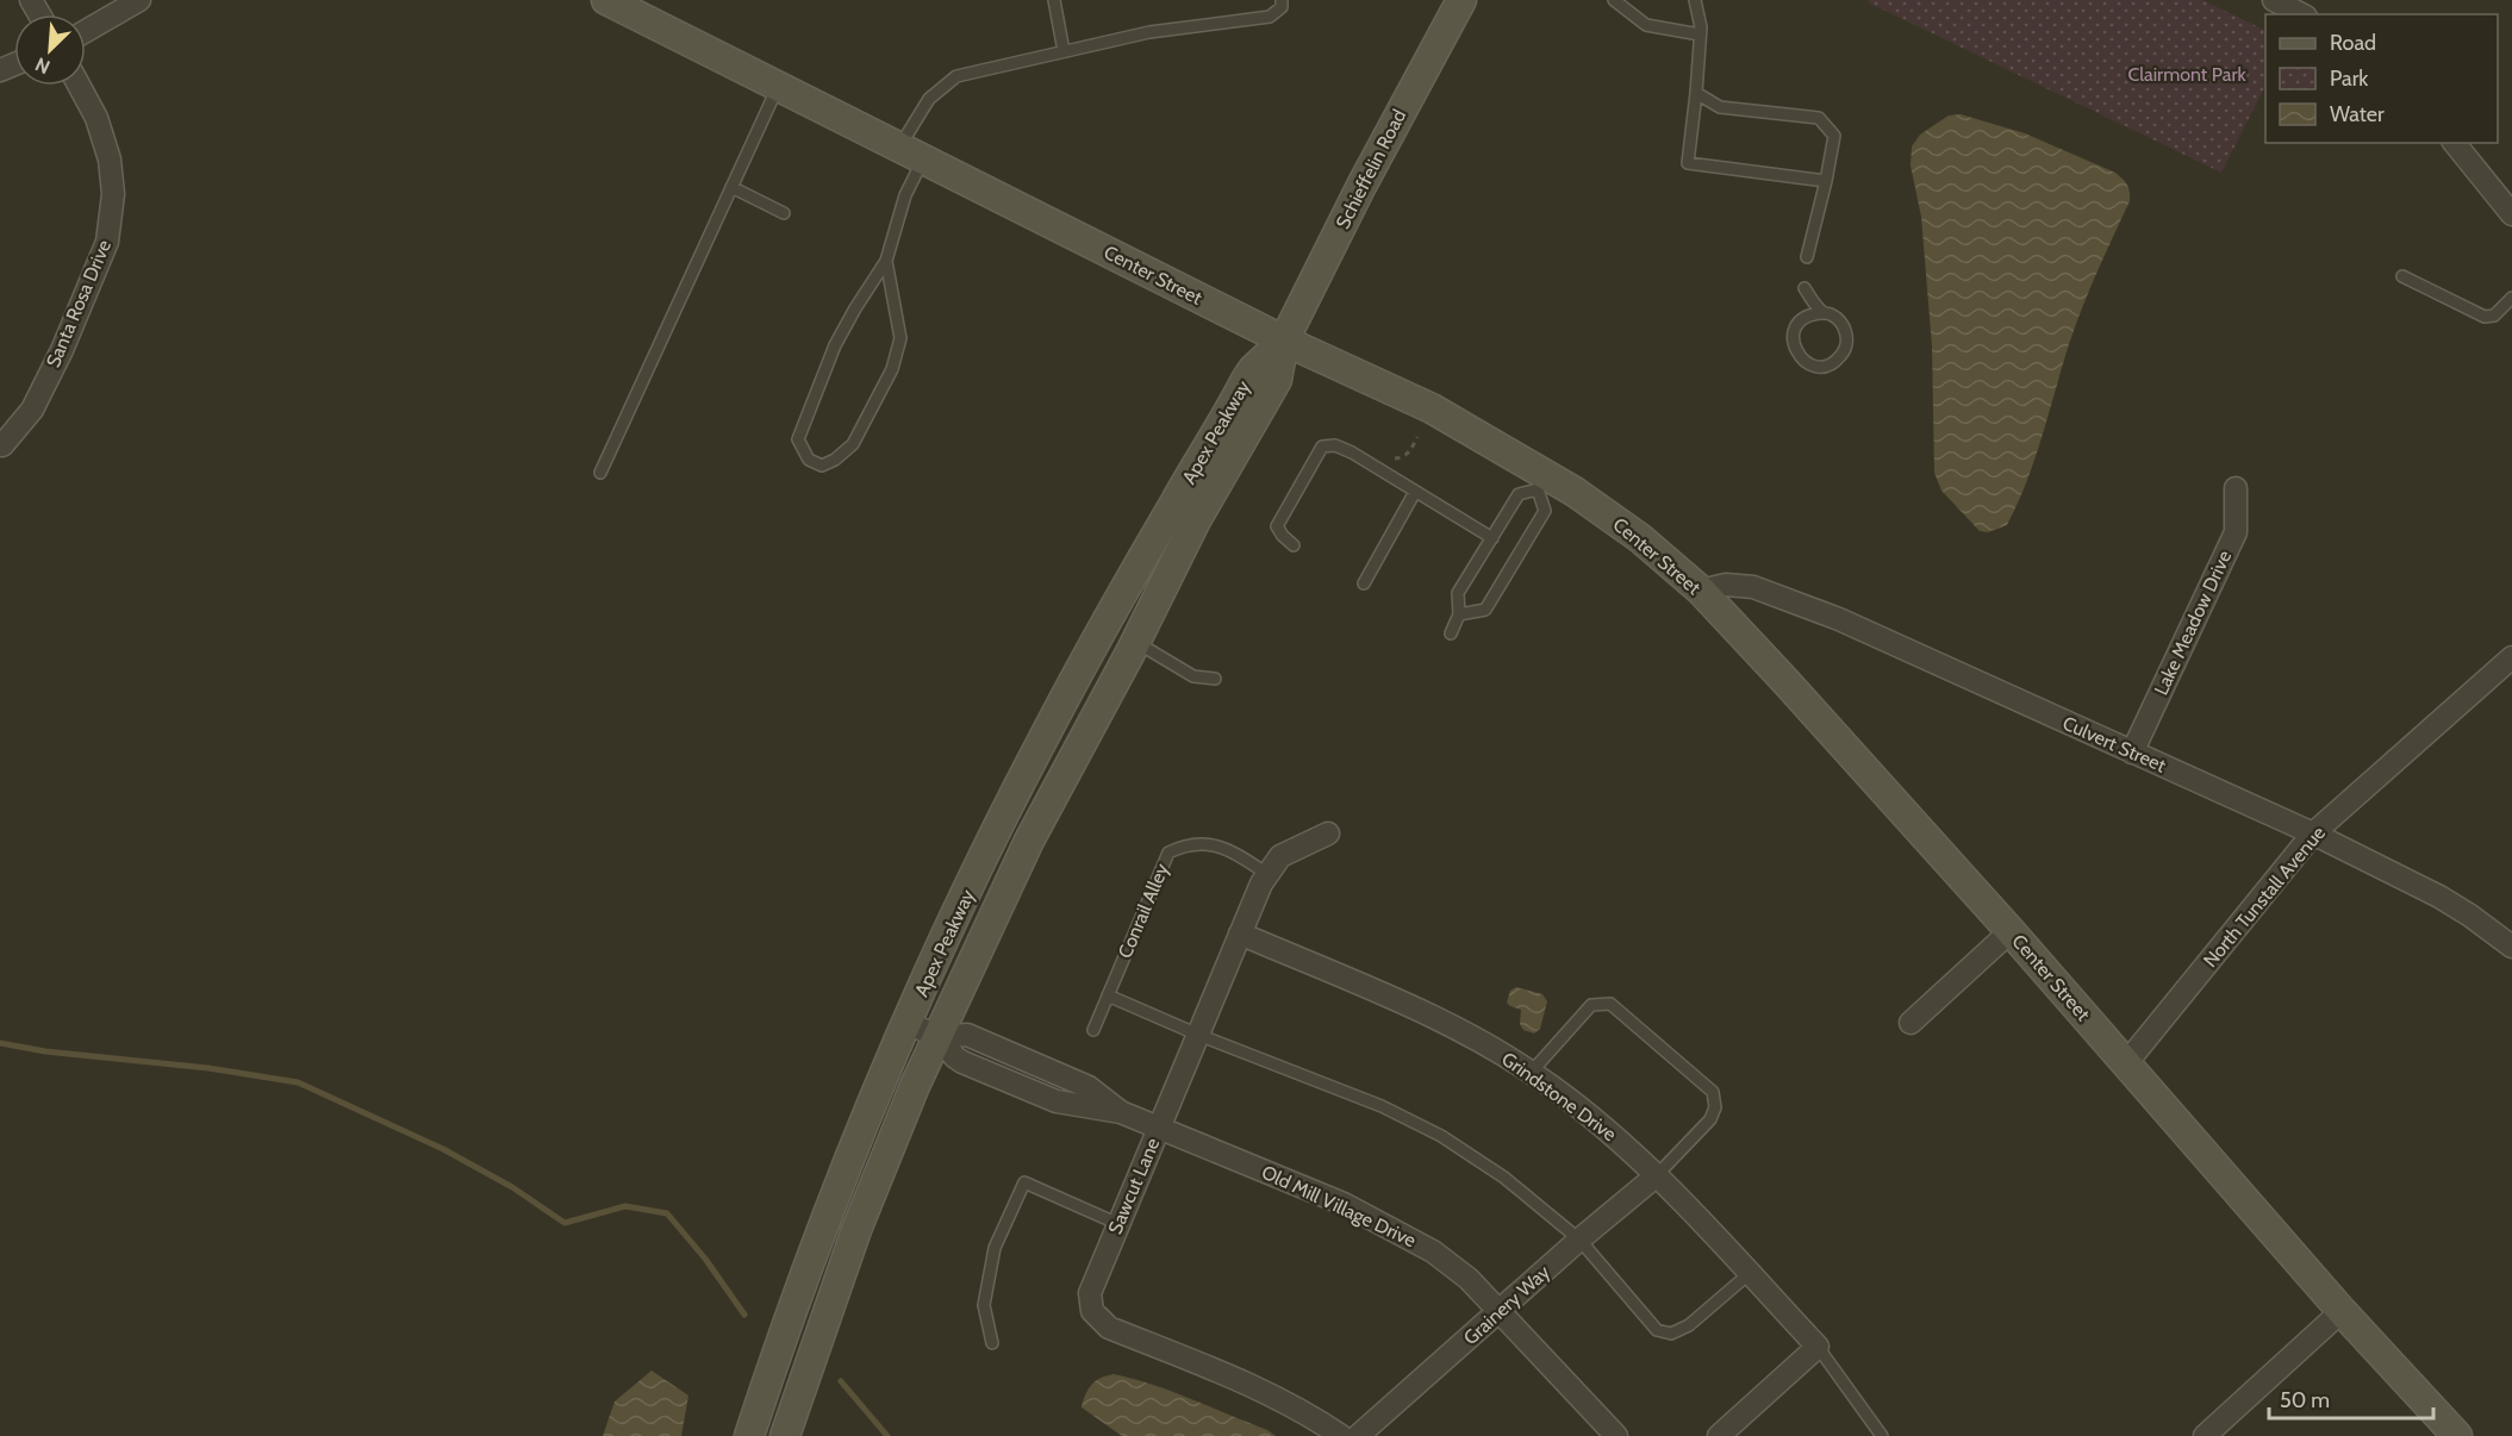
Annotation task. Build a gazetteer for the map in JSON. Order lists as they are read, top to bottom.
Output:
{
  "streets": {
    "main road": ["Schieffelin Road", "Center Street", "Apex Peakway"],
    "street": [
      "Santa Rosa Drive",
      "Lake Meadow Drive",
      "Culvert Street",
      "North Tunstall Avenue",
      "Grindstone Drive",
      "Sawcut Lane",
      "Old Mill Village Drive",
      "Grainery Way"
    ],
    "lane": ["Conrail Alley"]
  },
  "crossings": [
    ["Schieffelin Road", "Center Street"],
    ["Schieffelin Road", "Apex Peakway"],
    ["Center Street", "Apex Peakway"],
    ["Center Street", "Culvert Street"],
    ["Center Street", "North Tunstall Avenue"],
    ["Apex Peakway", "Old Mill Village Drive"],
    ["Lake Meadow Drive", "Culvert Street"],
    ["Culvert Street", "North Tunstall Avenue"],
    ["Conrail Alley", "Sawcut Lane"],
    ["Grindstone Drive", "Sawcut Lane"],
    ["Grindstone Drive", "Grainery Way"],
    ["Sawcut Lane", "Old Mill Village Drive"],
    ["Old Mill Village Drive", "Grainery Way"]
  ],
  "parks": ["Clairmont Park"],
  "legend": ["Road", "Park", "Water"],
  "scale_bar": "50 m",
  "north": "bottom left"
}
